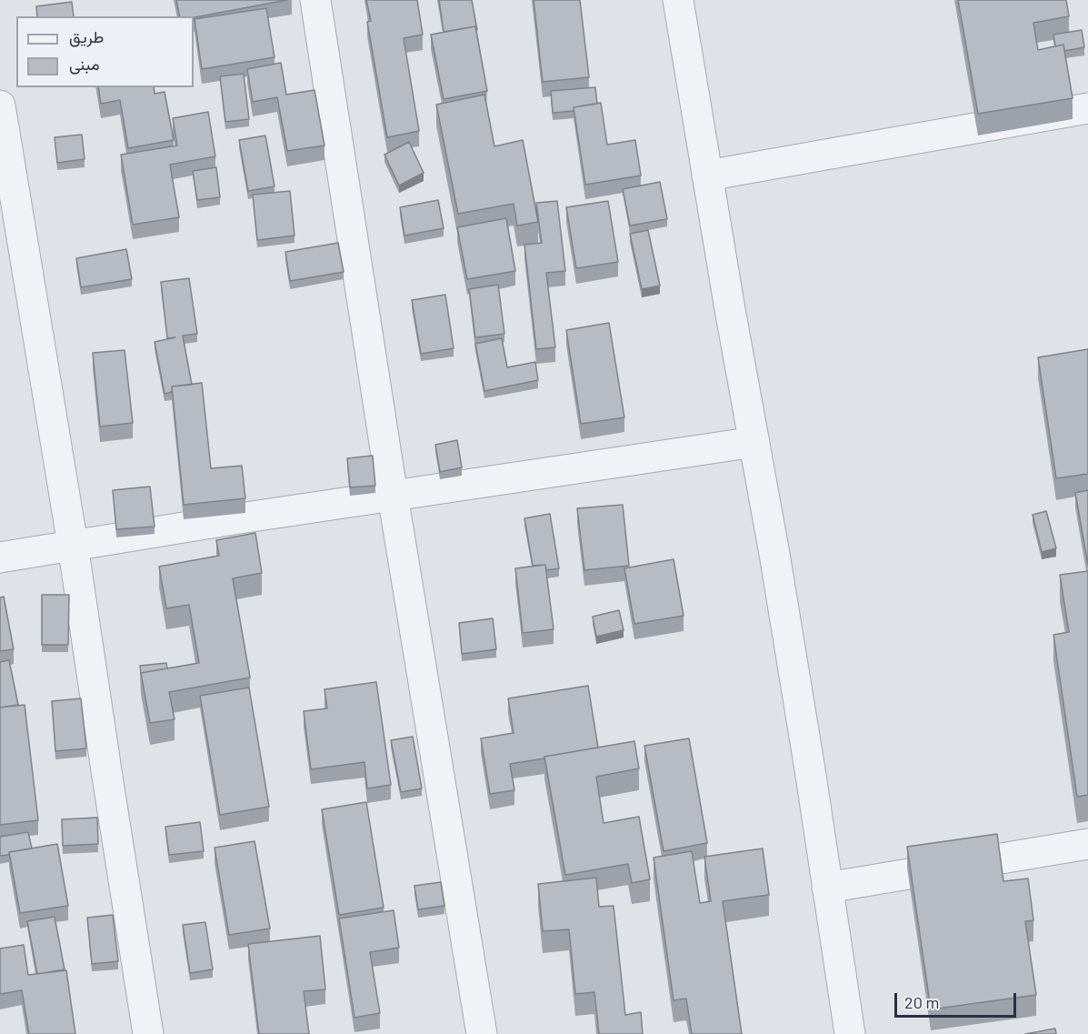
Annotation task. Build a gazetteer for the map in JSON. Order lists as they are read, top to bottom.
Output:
{
  "legend": ["طريق", "مبنى"],
  "scale_bar": "20 m"
}
